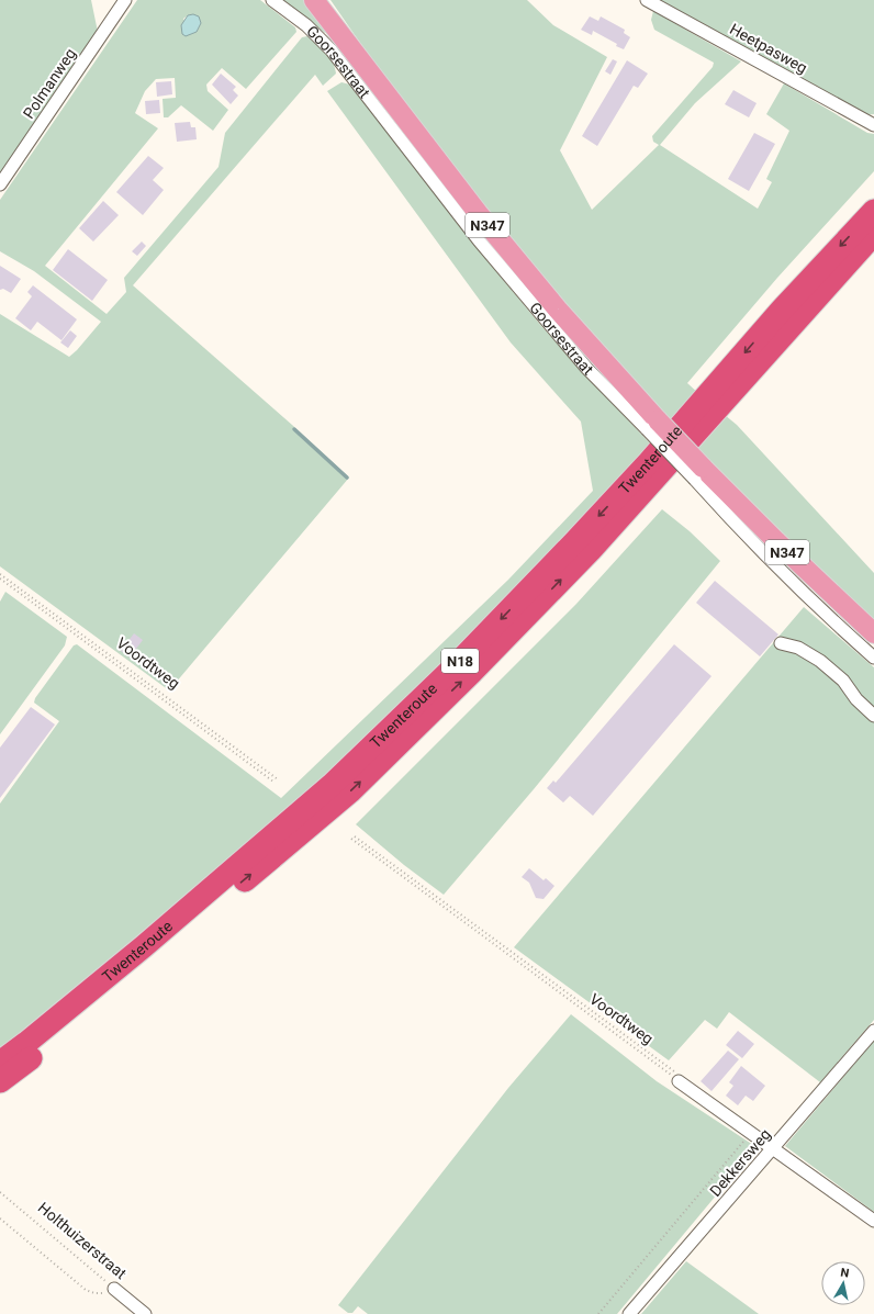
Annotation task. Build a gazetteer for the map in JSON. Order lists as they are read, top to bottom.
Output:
{
  "streets": {
    "highway": ["Twenteroute", "N18"],
    "main road": ["Goorsestraat", "N347"],
    "street": [
      "Heetpasweg",
      "Polmanweg",
      "Dekkersweg",
      "Holthuizerstraat"
    ],
    "path": ["Voordtweg"]
  },
  "north": "top"
}
